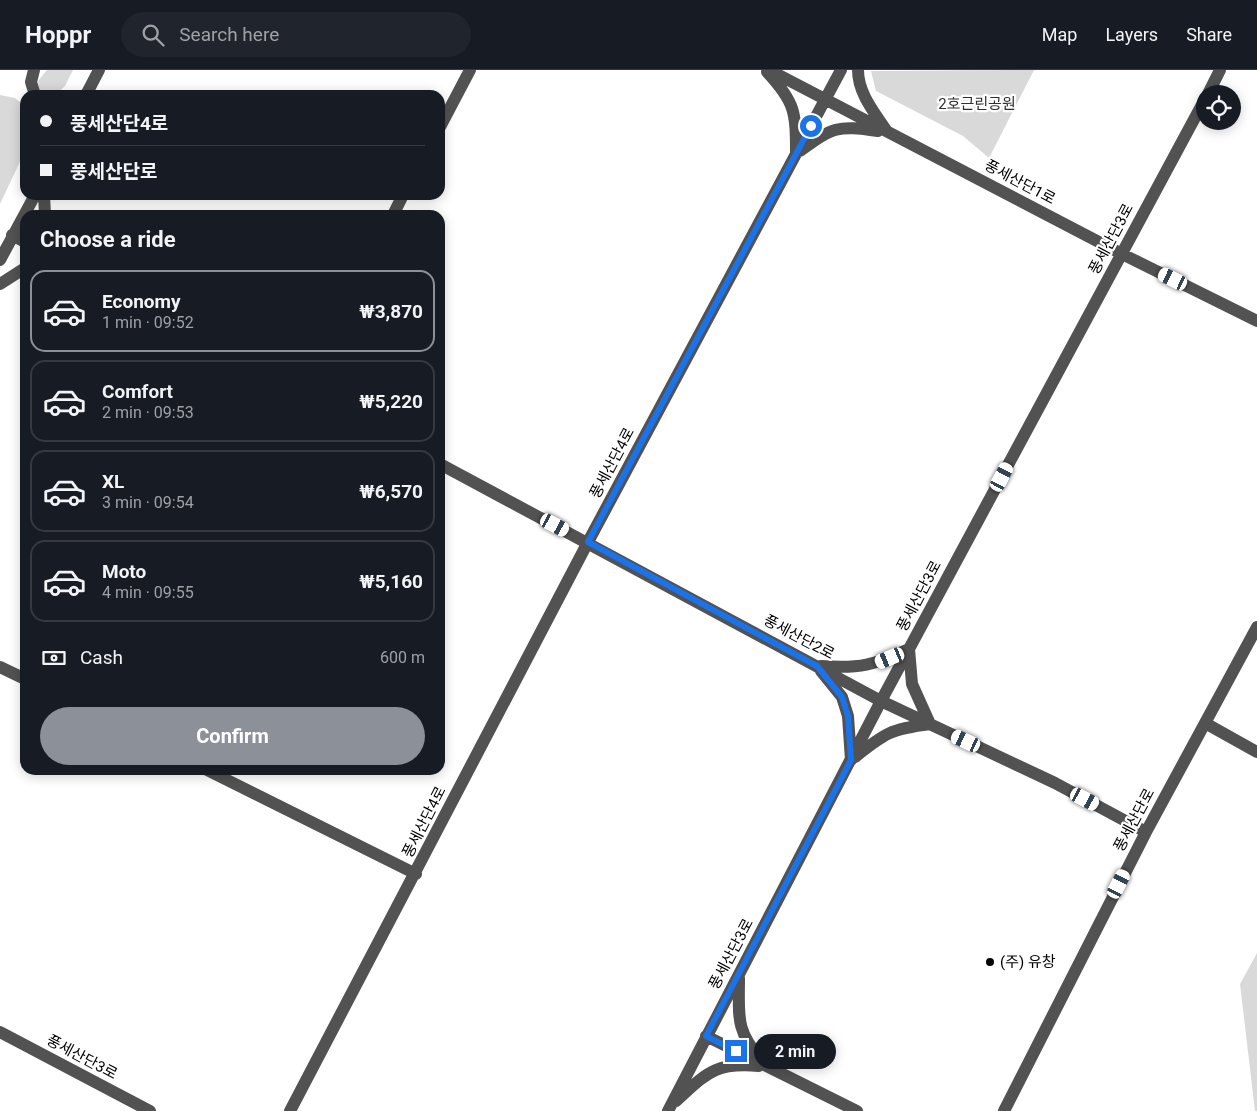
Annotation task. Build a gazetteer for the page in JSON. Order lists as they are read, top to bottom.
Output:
{
  "streets": {
    "street": [
      "풍세산단1로",
      "풍세산단3로",
      "풍세산단4로",
      "풍세산단2로",
      "풍세산단로"
    ]
  },
  "crossings": [
    ["풍세산단1로", "풍세산단3로"],
    ["풍세산단1로", "풍세산단4로"],
    ["풍세산단3로", "풍세산단2로"],
    ["풍세산단4로", "풍세산단2로"],
    ["풍세산단2로", "풍세산단로"]
  ],
  "parks": ["2호근린공원"],
  "places": ["(주) 유창"],
  "page": {
    "header": "Hoppr",
    "search": "Search here",
    "nav": ["Map", "Layers", "Share"],
    "banner": ["풍세산단4로", "풍세산단로"],
    "heading": "Choose a ride",
    "list": [
      {
        "name": "Economy",
        "note": "1 min · 09:52",
        "value": "₩3,870"
      },
      {
        "name": "Comfort",
        "note": "2 min · 09:53",
        "value": "₩5,220"
      },
      {
        "name": "XL",
        "note": "3 min · 09:54",
        "value": "₩6,570"
      },
      {
        "name": "Moto",
        "note": "4 min · 09:55",
        "value": "₩5,160"
      }
    ],
    "pay": ["Cash", "600 m"],
    "buttons": "Confirm",
    "bubble": "2 min"
  }
}
